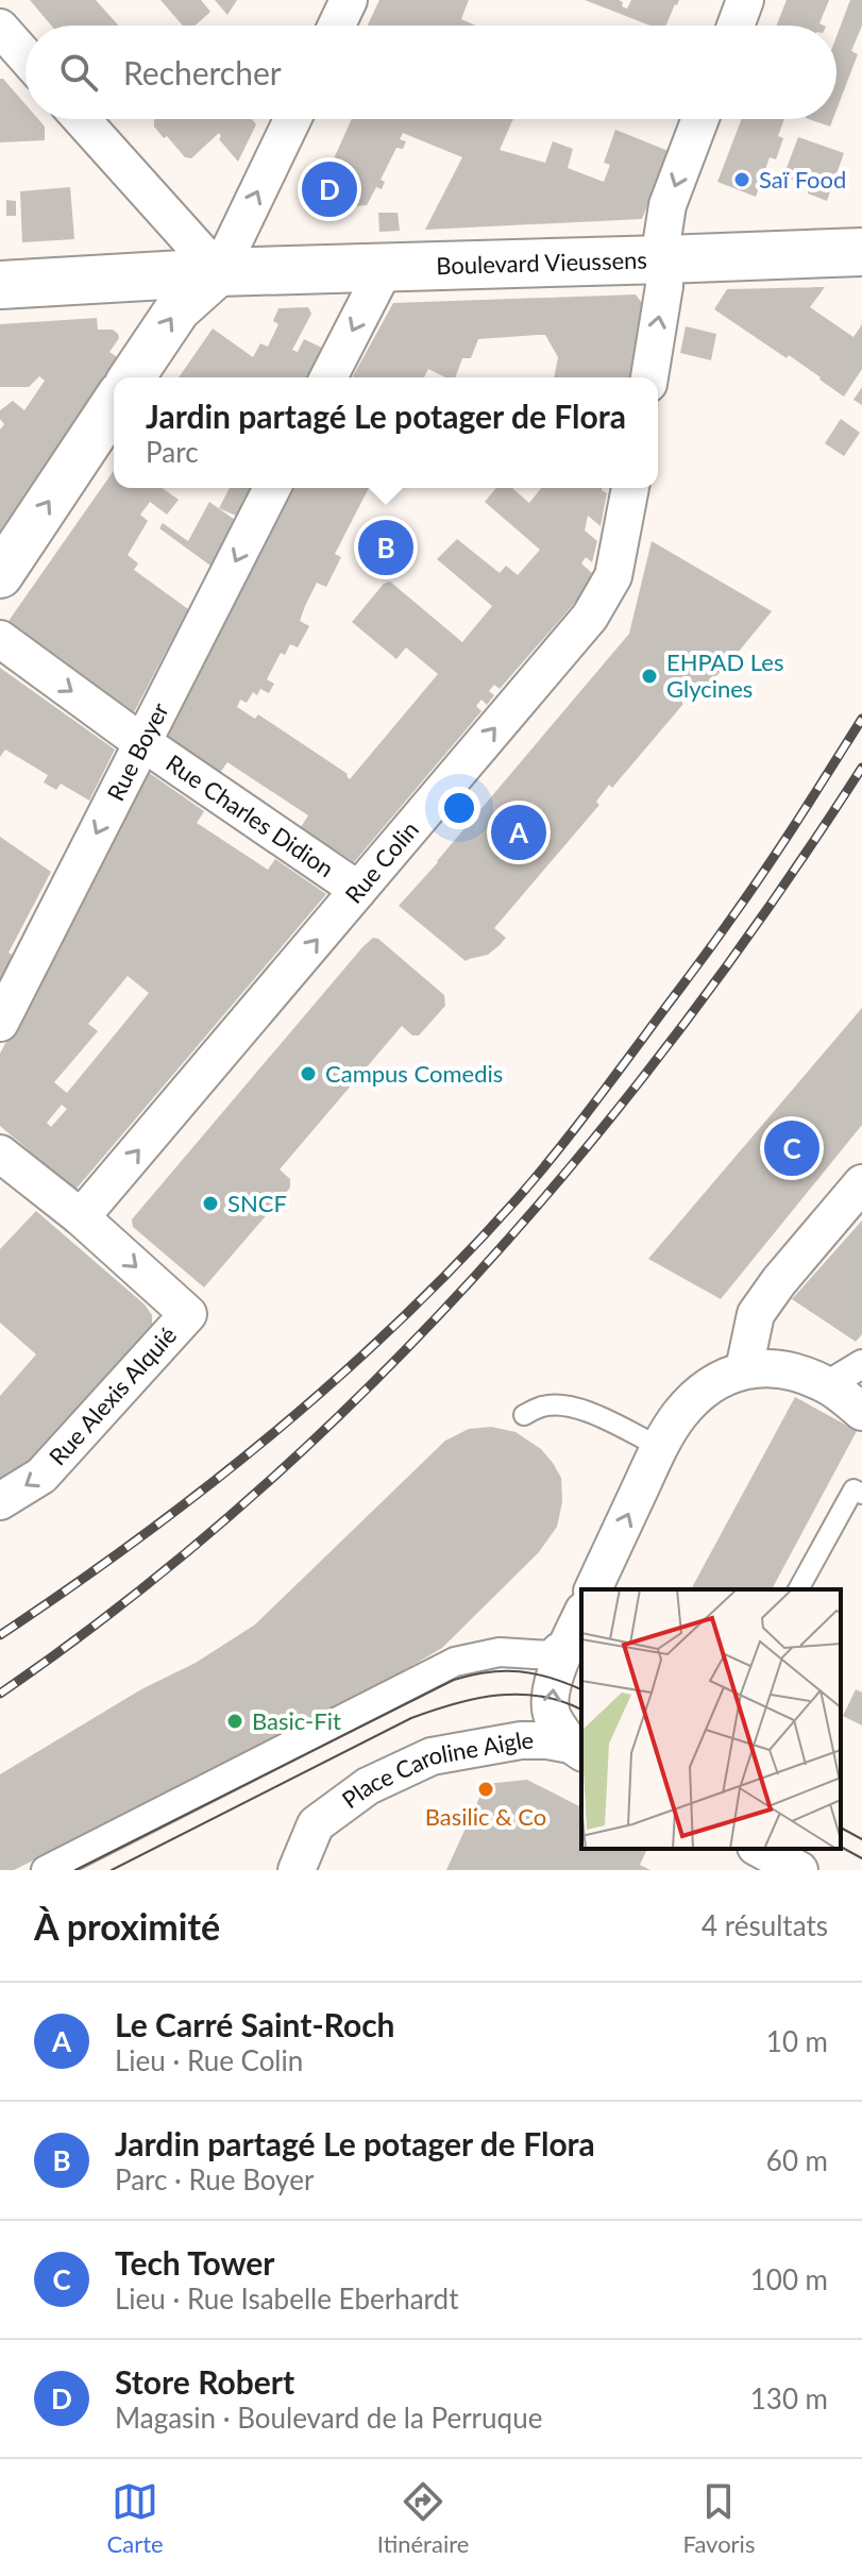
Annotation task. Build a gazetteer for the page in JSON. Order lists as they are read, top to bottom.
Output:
{
  "streets": {
    "main road": ["Boulevard Vieussens"],
    "street": [
      "Rue Boyer",
      "Rue Charles Didion",
      "Rue Colin",
      "Rue Alexis Alquié",
      "Place Caroline Aigle"
    ]
  },
  "crossings": [
    ["Rue Boyer", "Rue Charles Didion"],
    ["Rue Charles Didion", "Rue Colin"],
    ["Rue Colin", "Rue Alexis Alquié"]
  ],
  "one_way": ["Rue Charles Didion", "Rue Colin"],
  "places": [
    "Saï Food",
    "EHPAD Les Glycines",
    "Campus Comedis",
    "SNCF",
    "Basic-Fit",
    "Basilic & Co"
  ],
  "page": {
    "search": "Rechercher",
    "pins": [
      "D",
      "B",
      "A",
      "C"
    ],
    "popup": ["Jardin partagé Le potager de Flora", "Parc"],
    "heading": ["À proximité", "4 résultats"],
    "list": [
      {
        "mark": "A",
        "name": "Le Carré Saint-Roch",
        "note": "Lieu · Rue Colin",
        "value": "10 m"
      },
      {
        "mark": "B",
        "name": "Jardin partagé Le potager de Flora",
        "note": "Parc · Rue Boyer",
        "value": "60 m"
      },
      {
        "mark": "C",
        "name": "Tech Tower",
        "note": "Lieu · Rue Isabelle Eberhardt",
        "value": "100 m"
      },
      {
        "mark": "D",
        "name": "Store Robert",
        "note": "Magasin · Boulevard de la Perruque",
        "value": "130 m"
      }
    ],
    "nav": ["Carte", "Itinéraire", "Favoris"]
  }
}
